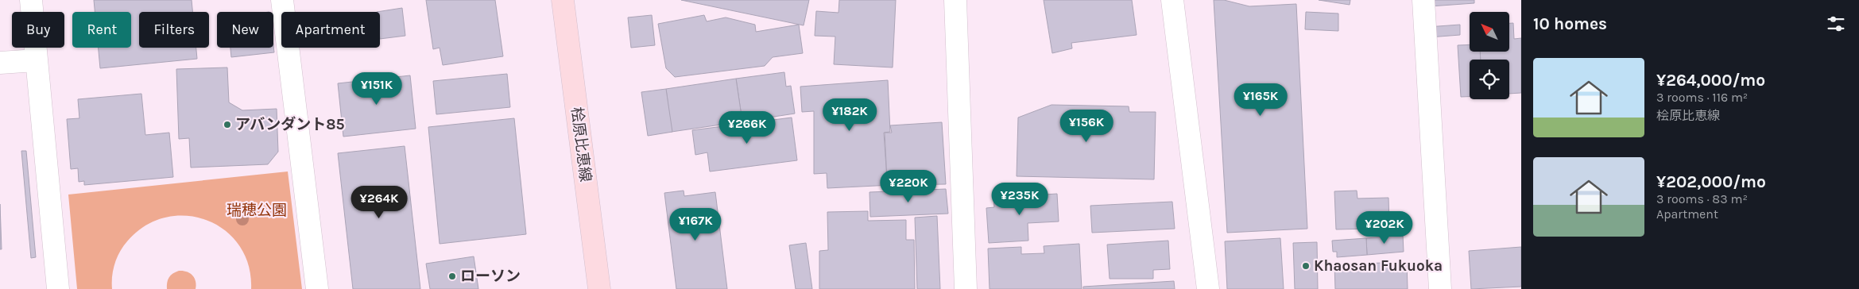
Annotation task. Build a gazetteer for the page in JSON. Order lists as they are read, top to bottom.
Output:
{
  "streets": {
    "main road": ["桧原比恵線"]
  },
  "parks": ["瑞穂公園"],
  "places": ["アバンダント85", "Khaosan Fukuoka", "ローソン"],
  "north": "top left",
  "page": {
    "heading": "10 homes",
    "chip": [
      "Buy",
      "Rent",
      "Filters",
      "New",
      "Apartment"
    ],
    "list": [
      {
        "name": "¥264,000/mo",
        "note": "3 rooms · 116 m² · 桧原比恵線"
      },
      {
        "name": "¥202,000/mo",
        "note": "3 rooms · 83 m² · Apartment"
      }
    ],
    "price": [
      "¥151K",
      "¥165K",
      "¥182K",
      "¥156K",
      "¥266K",
      "¥220K",
      "¥235K",
      "¥264K",
      "¥167K",
      "¥202K"
    ]
  }
}
